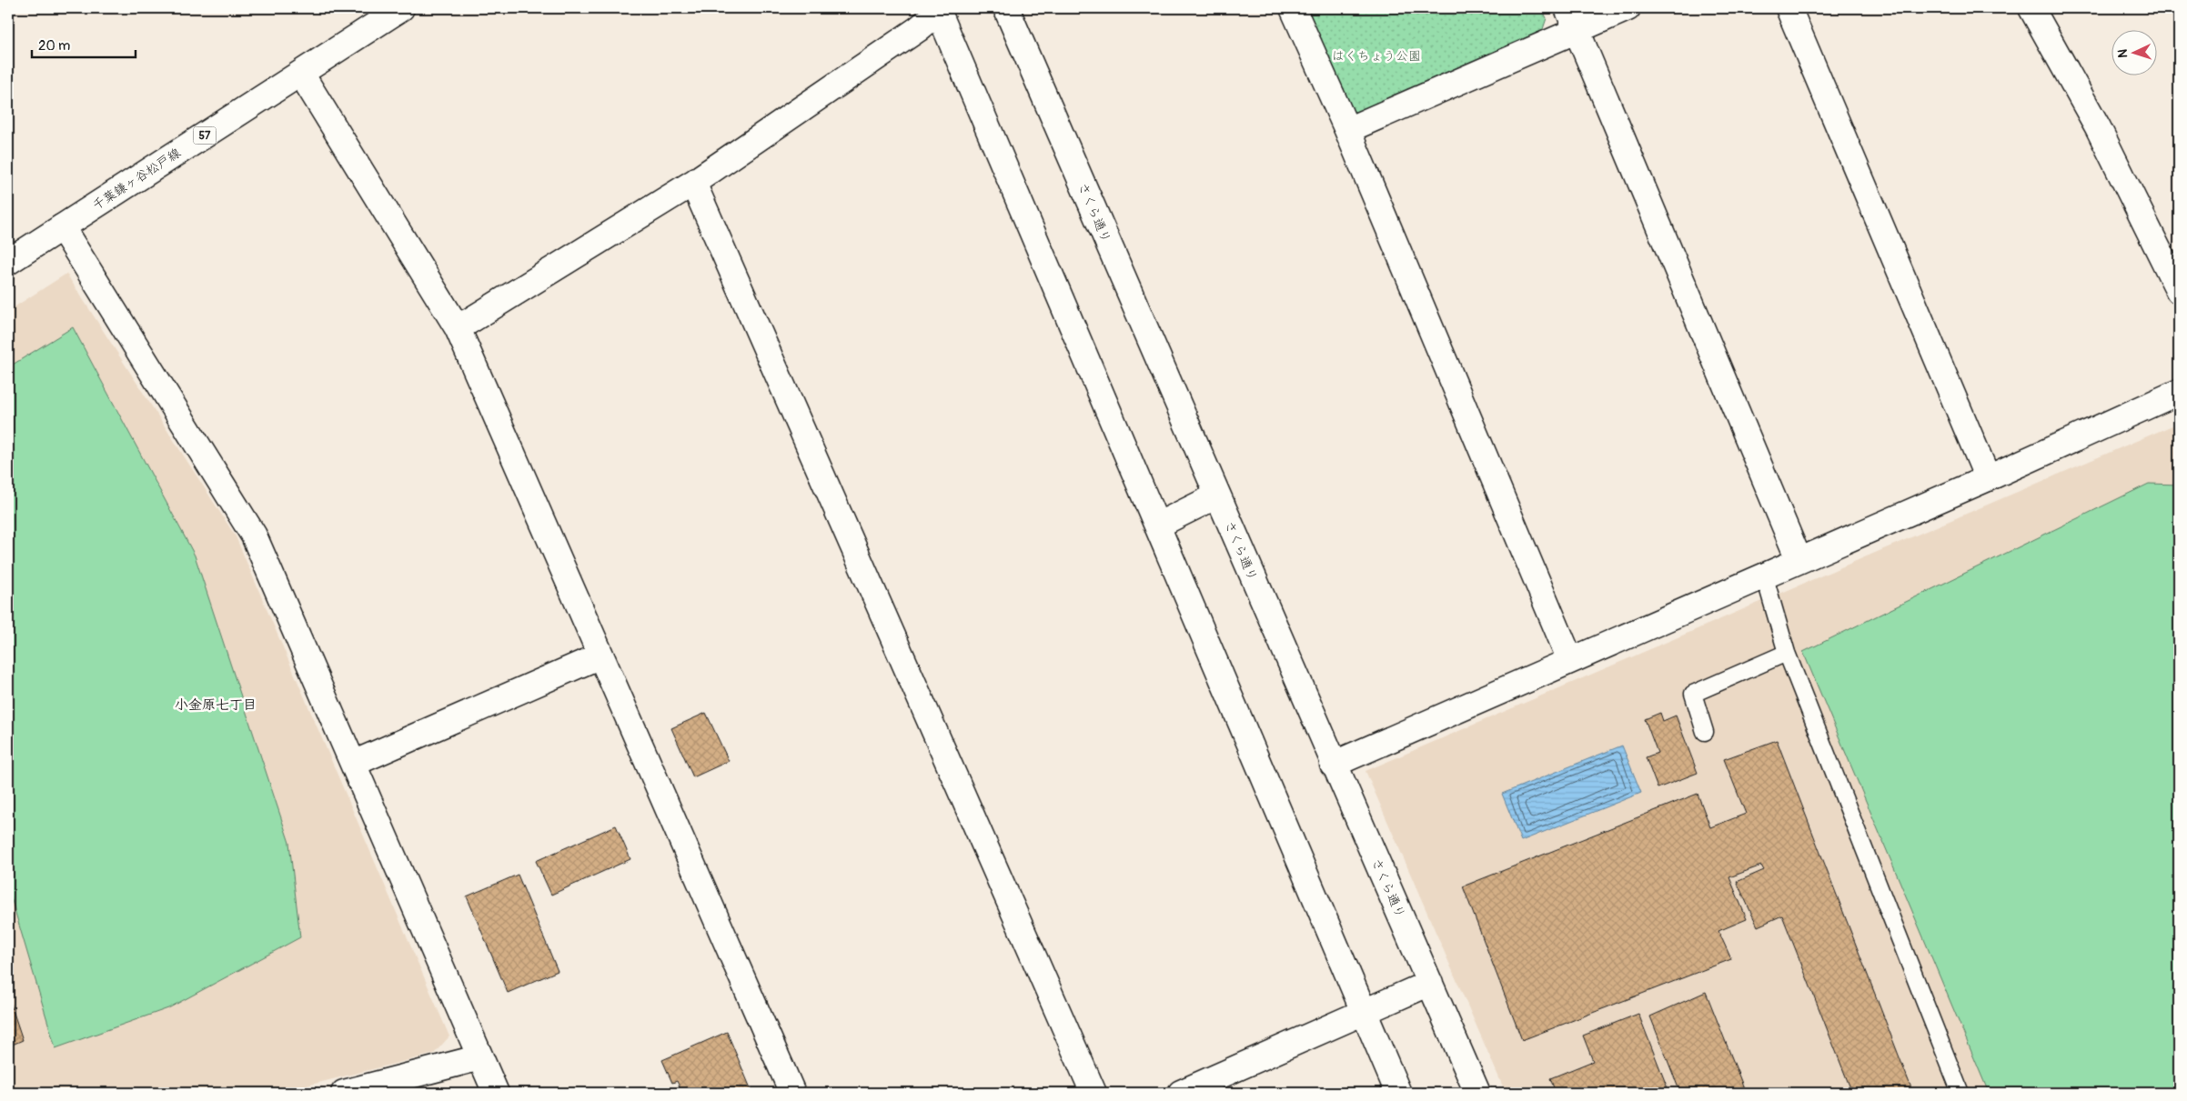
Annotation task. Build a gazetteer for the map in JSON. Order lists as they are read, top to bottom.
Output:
{
  "streets": {
    "street": ["57", "千葉鎌ヶ谷松戸線", "さくら通り"]
  },
  "districts": ["小金原七丁目"],
  "parks": ["はくちょう公園"],
  "scale_bar": "20 m",
  "north": "left"
}
